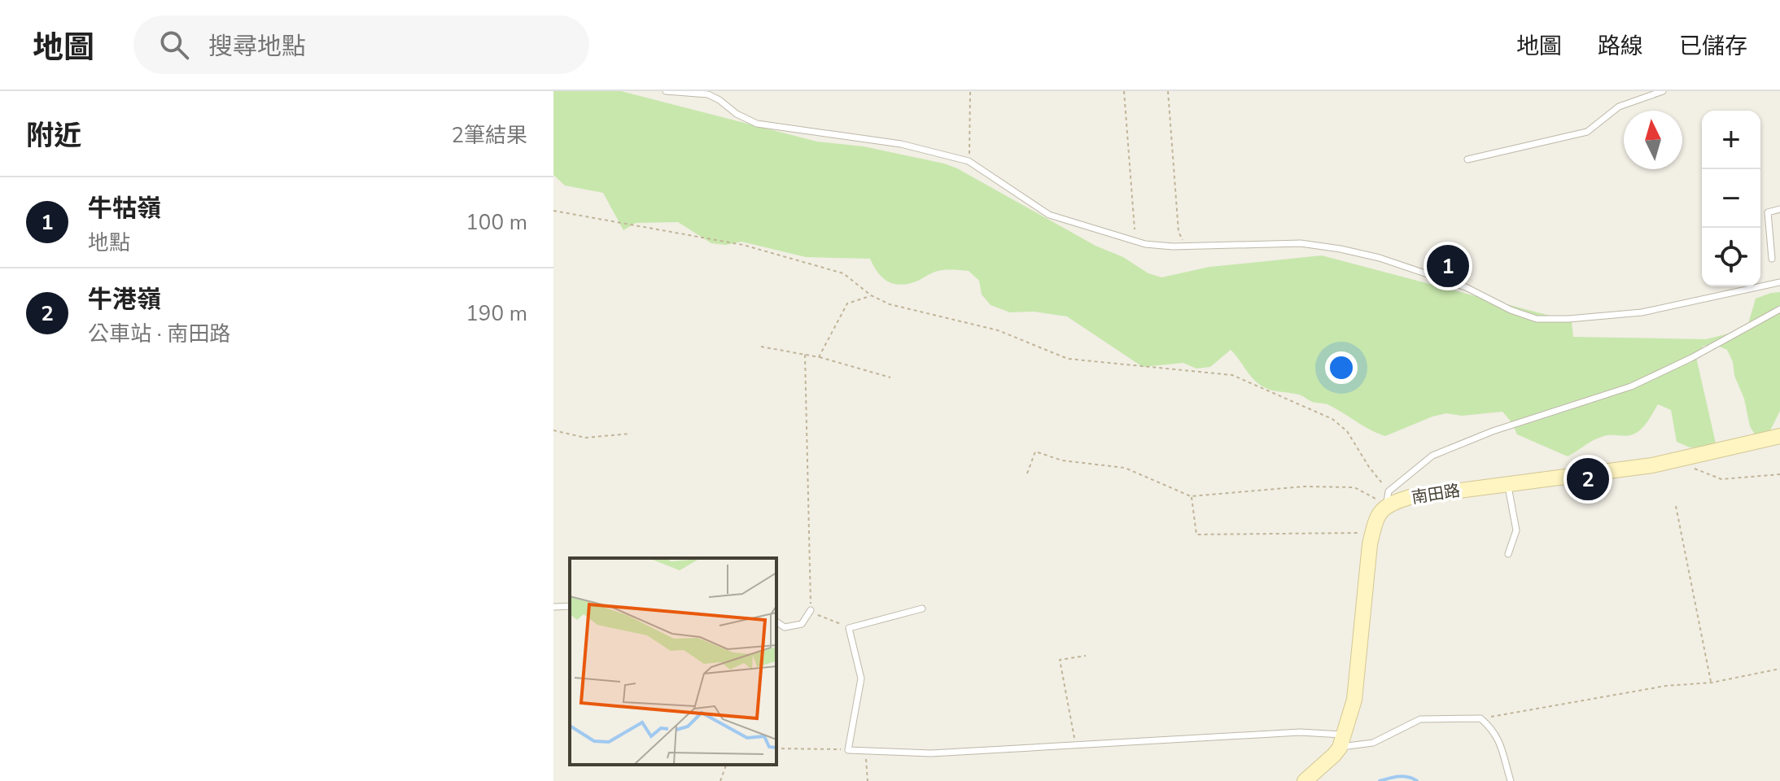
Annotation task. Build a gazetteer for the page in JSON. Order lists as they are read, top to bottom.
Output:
{
  "streets": {
    "main road": ["南田路"]
  },
  "north": "top",
  "page": {
    "header": "地圖",
    "search": "搜尋地點",
    "nav": ["地圖", "路線", "已儲存"],
    "heading": ["附近", "2筆結果"],
    "map_buttons": ["+", "−"],
    "list": [
      {
        "mark": "1",
        "name": "牛牯嶺",
        "note": "地點",
        "value": "100 m"
      },
      {
        "mark": "2",
        "name": "牛港嶺",
        "note": "公車站 · 南田路",
        "value": "190 m"
      }
    ],
    "pins": ["1", "2"]
  }
}
